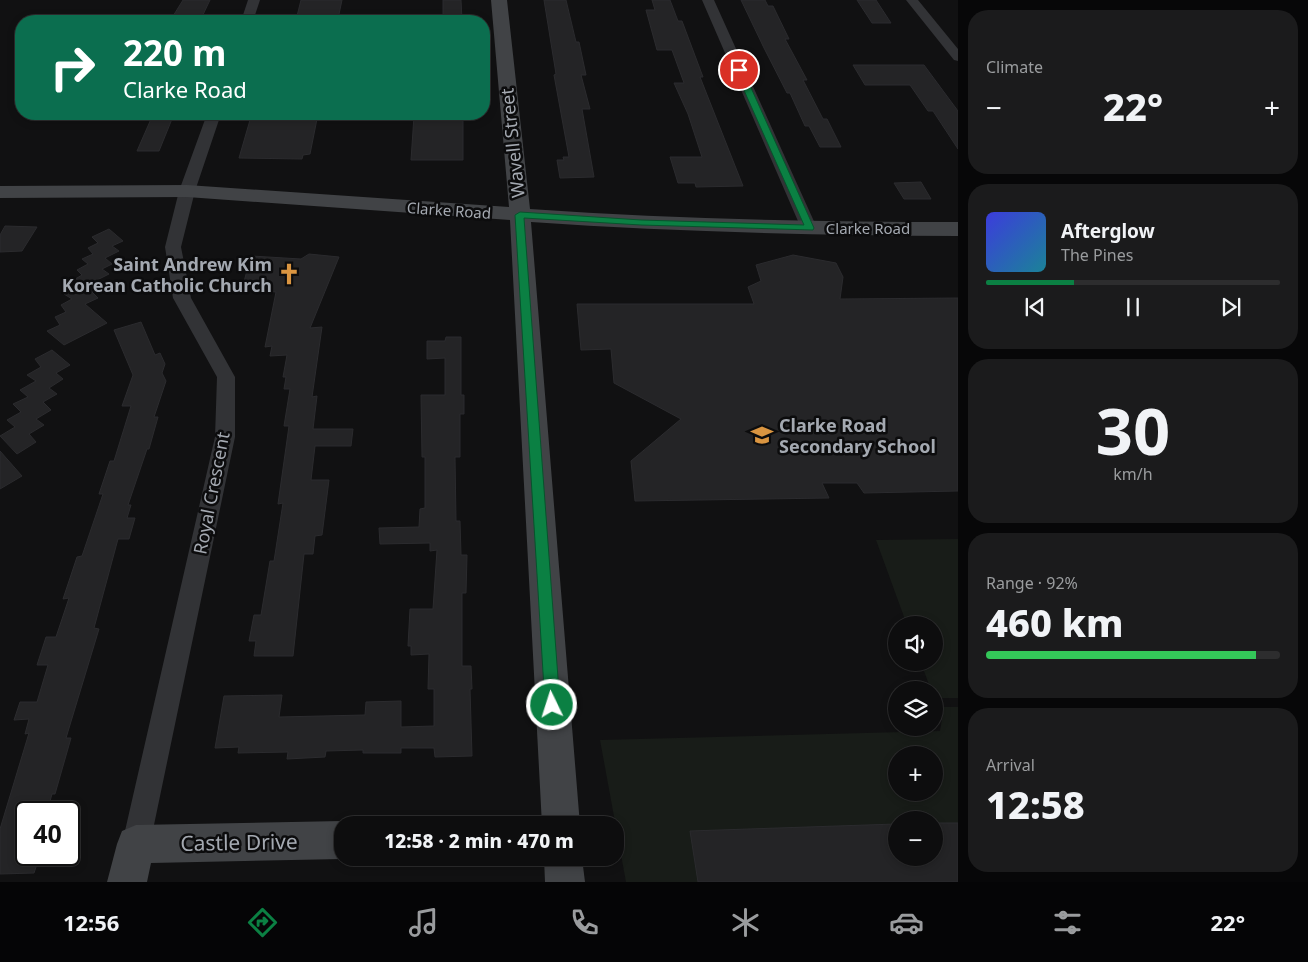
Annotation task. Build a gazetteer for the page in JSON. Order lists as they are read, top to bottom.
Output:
{
  "streets": {
    "street": [
      "Wavell Street",
      "Clarke Road",
      "Royal Crescent",
      "Castle Drive"
    ]
  },
  "crossings": [
    ["Wavell Street", "Clarke Road"],
    ["Clarke Road", "Royal Crescent"],
    ["Royal Crescent", "Castle Drive"]
  ],
  "places": {
    "church": ["Saint Andrew Kim Korean Catholic Church"],
    "school or university": ["Clarke Road Secondary School"]
  },
  "page": {
    "tile": [
      "Climate",
      ["30", "km/h"],
      ["Range · 92%", "460 km"],
      ["Arrival", "12:58"]
    ],
    "turn": ["220 m", "Clarke Road"],
    "heat": ["−", "22°", "+"],
    "song": ["Afterglow", "The Pines"],
    "map_buttons": ["+", "−"],
    "limit": "40",
    "trip": "12:58 · 2 min · 470 m",
    "tabs": ["12:56", "22°"]
  }
}
